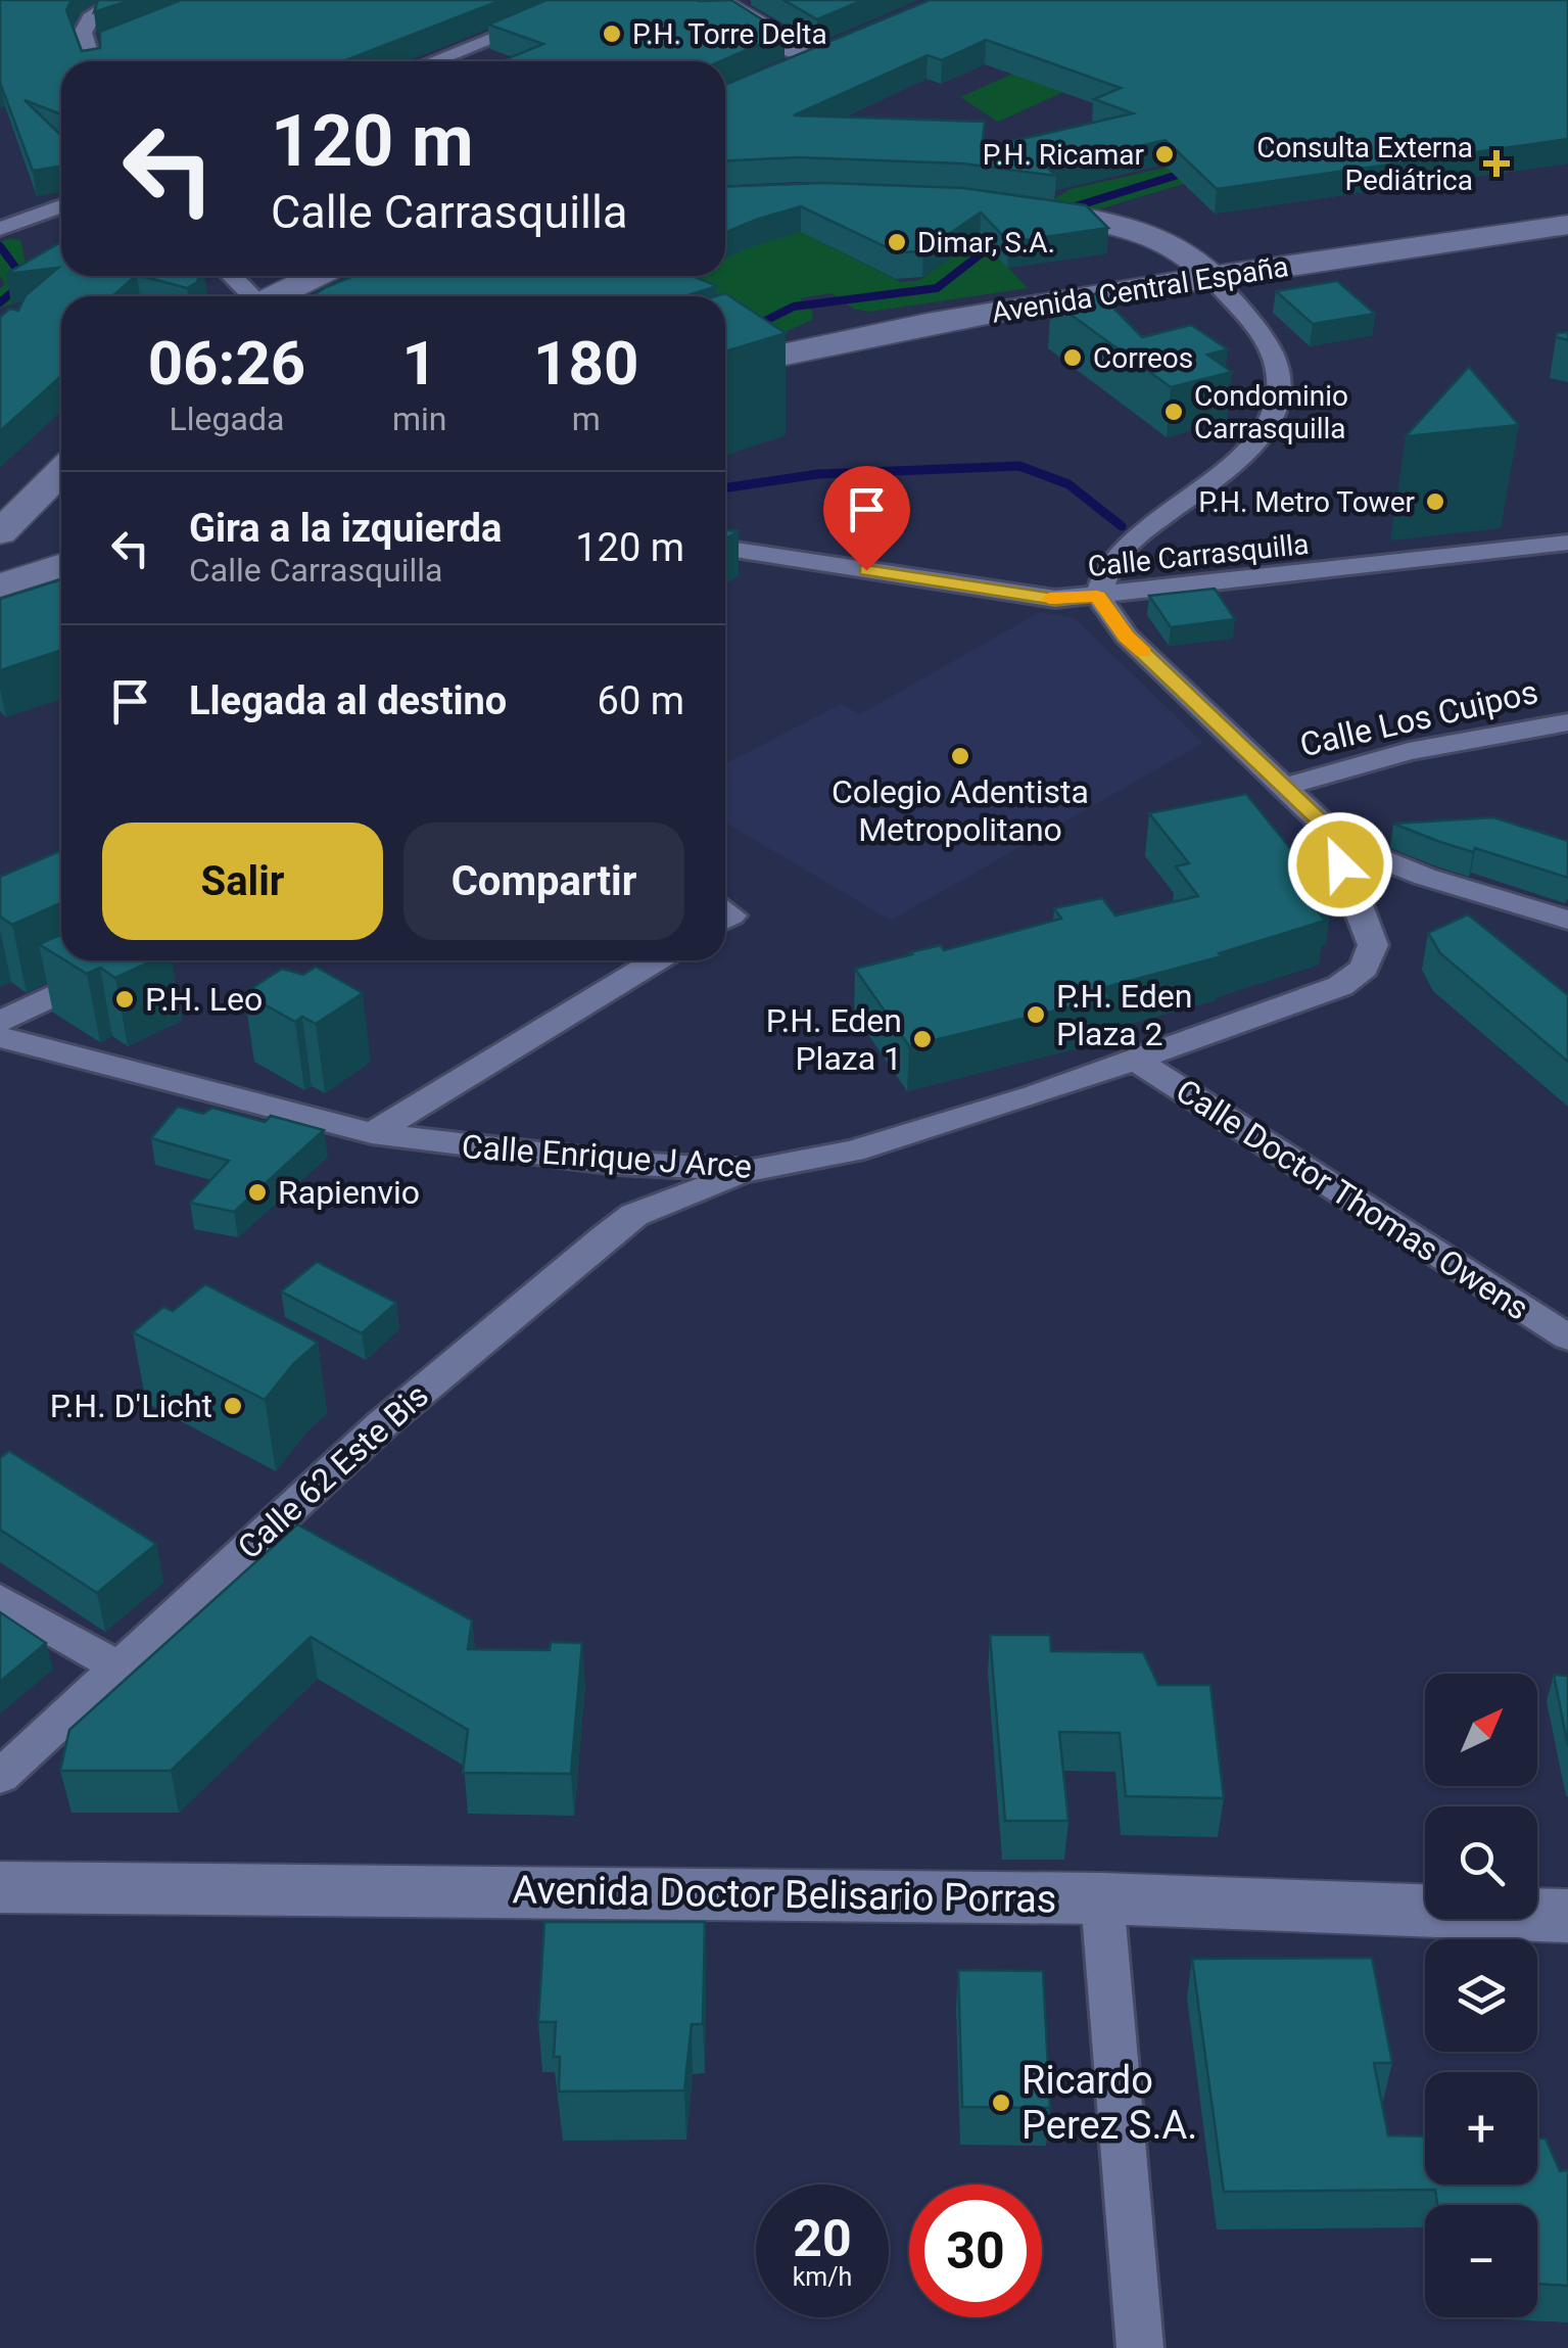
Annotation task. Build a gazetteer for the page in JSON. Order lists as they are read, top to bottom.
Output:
{
  "streets": {
    "main road": ["Avenida Central España", "Avenida Doctor Belisario Porras"],
    "street": [
      "Calle Carrasquilla",
      "Calle Los Cuipos",
      "Calle Enrique J Arce",
      "Calle Doctor Thomas Owens",
      "Calle 62 Este Bis"
    ]
  },
  "crossings": [
    ["Calle Enrique J Arce", "Calle Doctor Thomas Owens"],
    ["Calle Enrique J Arce", "Calle 62 Este Bis"]
  ],
  "places": {
    "other": [
      "P.H. Torre Delta",
      "P.H. Ricamar",
      "Dimar, S.A.",
      "Correos",
      "Condominio Carrasquilla",
      "P.H. Metro Tower",
      "Colegio Adentista Metropolitano",
      "P.H. Leo",
      "P.H. Eden Plaza 2",
      "P.H. Eden Plaza 1",
      "Rapienvio",
      "P.H. D'Licht",
      "Ricardo Perez S.A."
    ],
    "health": ["Consulta Externa Pediátrica"]
  },
  "north": "top right",
  "page": {
    "turn": ["120 m", "Calle Carrasquilla"],
    "eta": [
      "06:26",
      "Llegada",
      "1",
      "min",
      "180",
      "m"
    ],
    "list": [
      {
        "name": "Gira a la izquierda",
        "note": "Calle Carrasquilla",
        "value": "120 m"
      },
      {
        "name": "Llegada al destino",
        "value": "60 m"
      }
    ],
    "buttons": ["Salir", "Compartir"],
    "map_buttons": ["+", "−"],
    "speed": "20 km/h",
    "limit": "30"
  }
}
